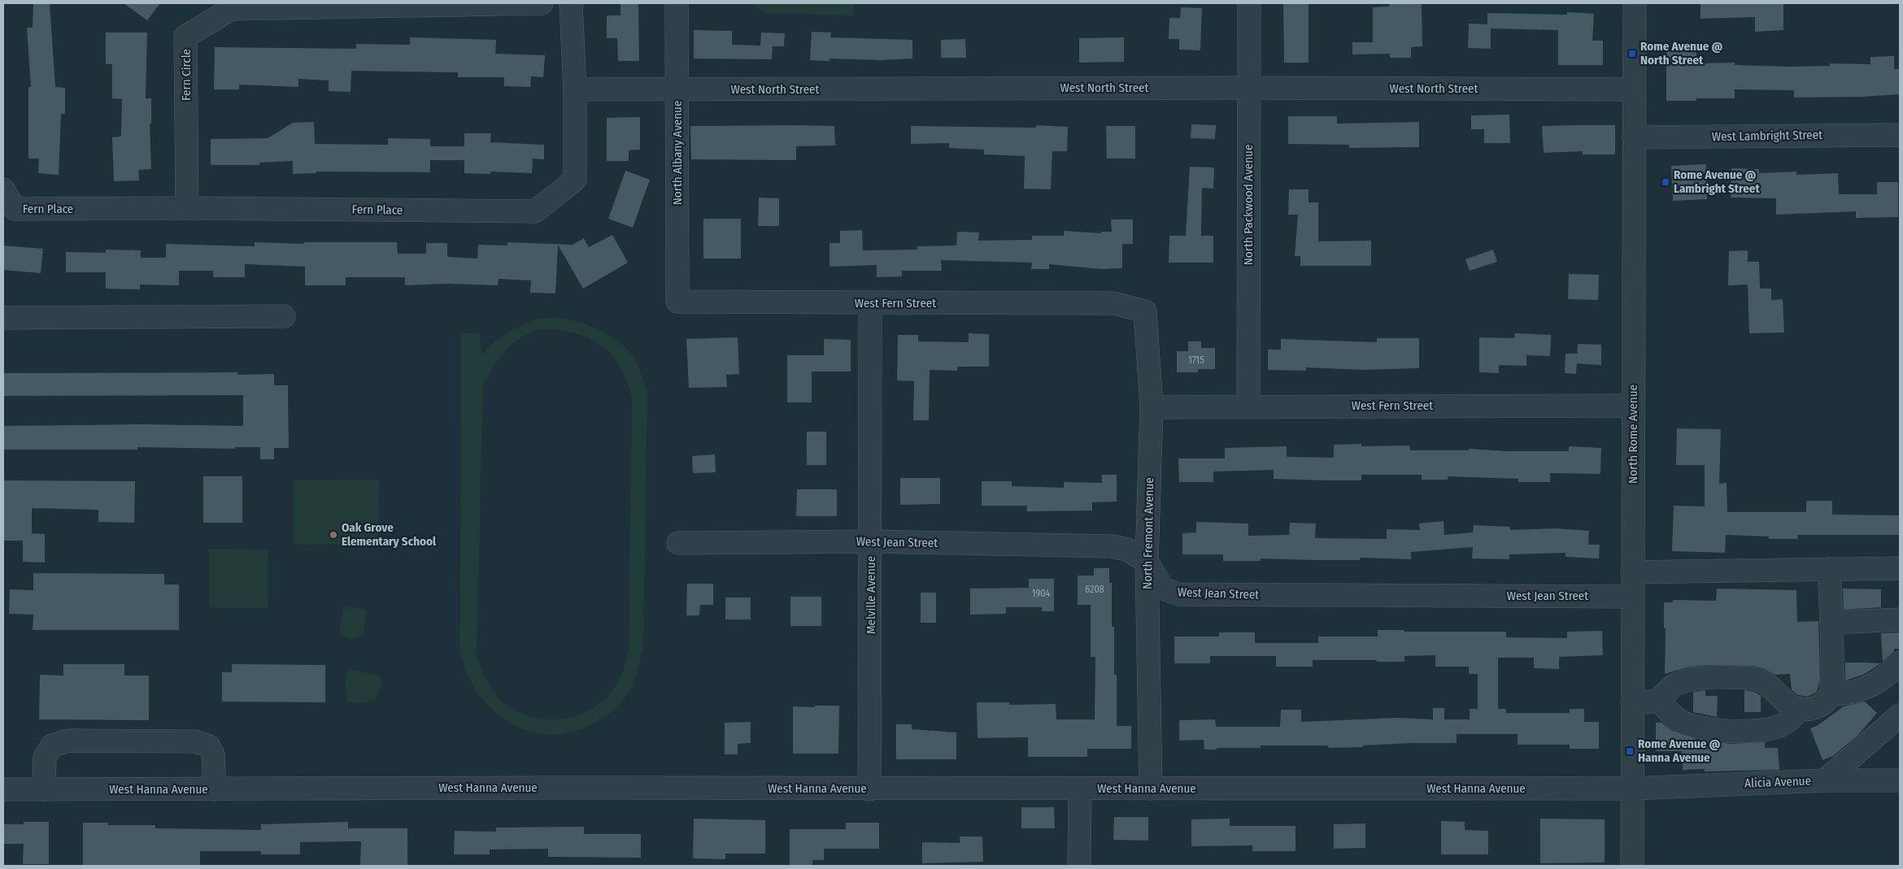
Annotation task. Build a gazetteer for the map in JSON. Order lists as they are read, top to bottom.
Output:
{
  "streets": {
    "street": [
      "Fern Circle",
      "West North Street",
      "West Lambright Street",
      "North Albany Avenue",
      "North Packwood Avenue",
      "Fern Place",
      "West Fern Street",
      "North Rome Avenue",
      "North Fremont Avenue",
      "West Jean Street",
      "Melville Avenue",
      "Alicia Avenue",
      "West Hanna Avenue"
    ]
  },
  "crossings": [
    ["Fern Circle", "Fern Place"],
    ["West North Street", "North Albany Avenue"],
    ["West North Street", "North Packwood Avenue"],
    ["West North Street", "Fern Place"],
    ["West North Street", "North Rome Avenue"],
    ["West Lambright Street", "North Rome Avenue"],
    ["North Albany Avenue", "West Fern Street"],
    ["North Packwood Avenue", "West Fern Street"],
    ["West Fern Street", "North Rome Avenue"],
    ["West Fern Street", "North Fremont Avenue"],
    ["West Fern Street", "Melville Avenue"],
    ["North Rome Avenue", "West Jean Street"],
    ["North Rome Avenue", "Alicia Avenue"],
    ["North Rome Avenue", "West Hanna Avenue"],
    ["North Fremont Avenue", "West Jean Street"],
    ["North Fremont Avenue", "West Hanna Avenue"],
    ["West Jean Street", "Melville Avenue"],
    ["Melville Avenue", "West Hanna Avenue"],
    ["Alicia Avenue", "West Hanna Avenue"]
  ],
  "places": {
    "transit": ["Rome Avenue @ North Street", "Rome Avenue @ Lambright Street", "Rome Avenue @ Hanna Avenue"],
    "other": ["Oak Grove Elementary School"]
  },
  "house_numbers": ["1715", "6208", "1904"]
}
